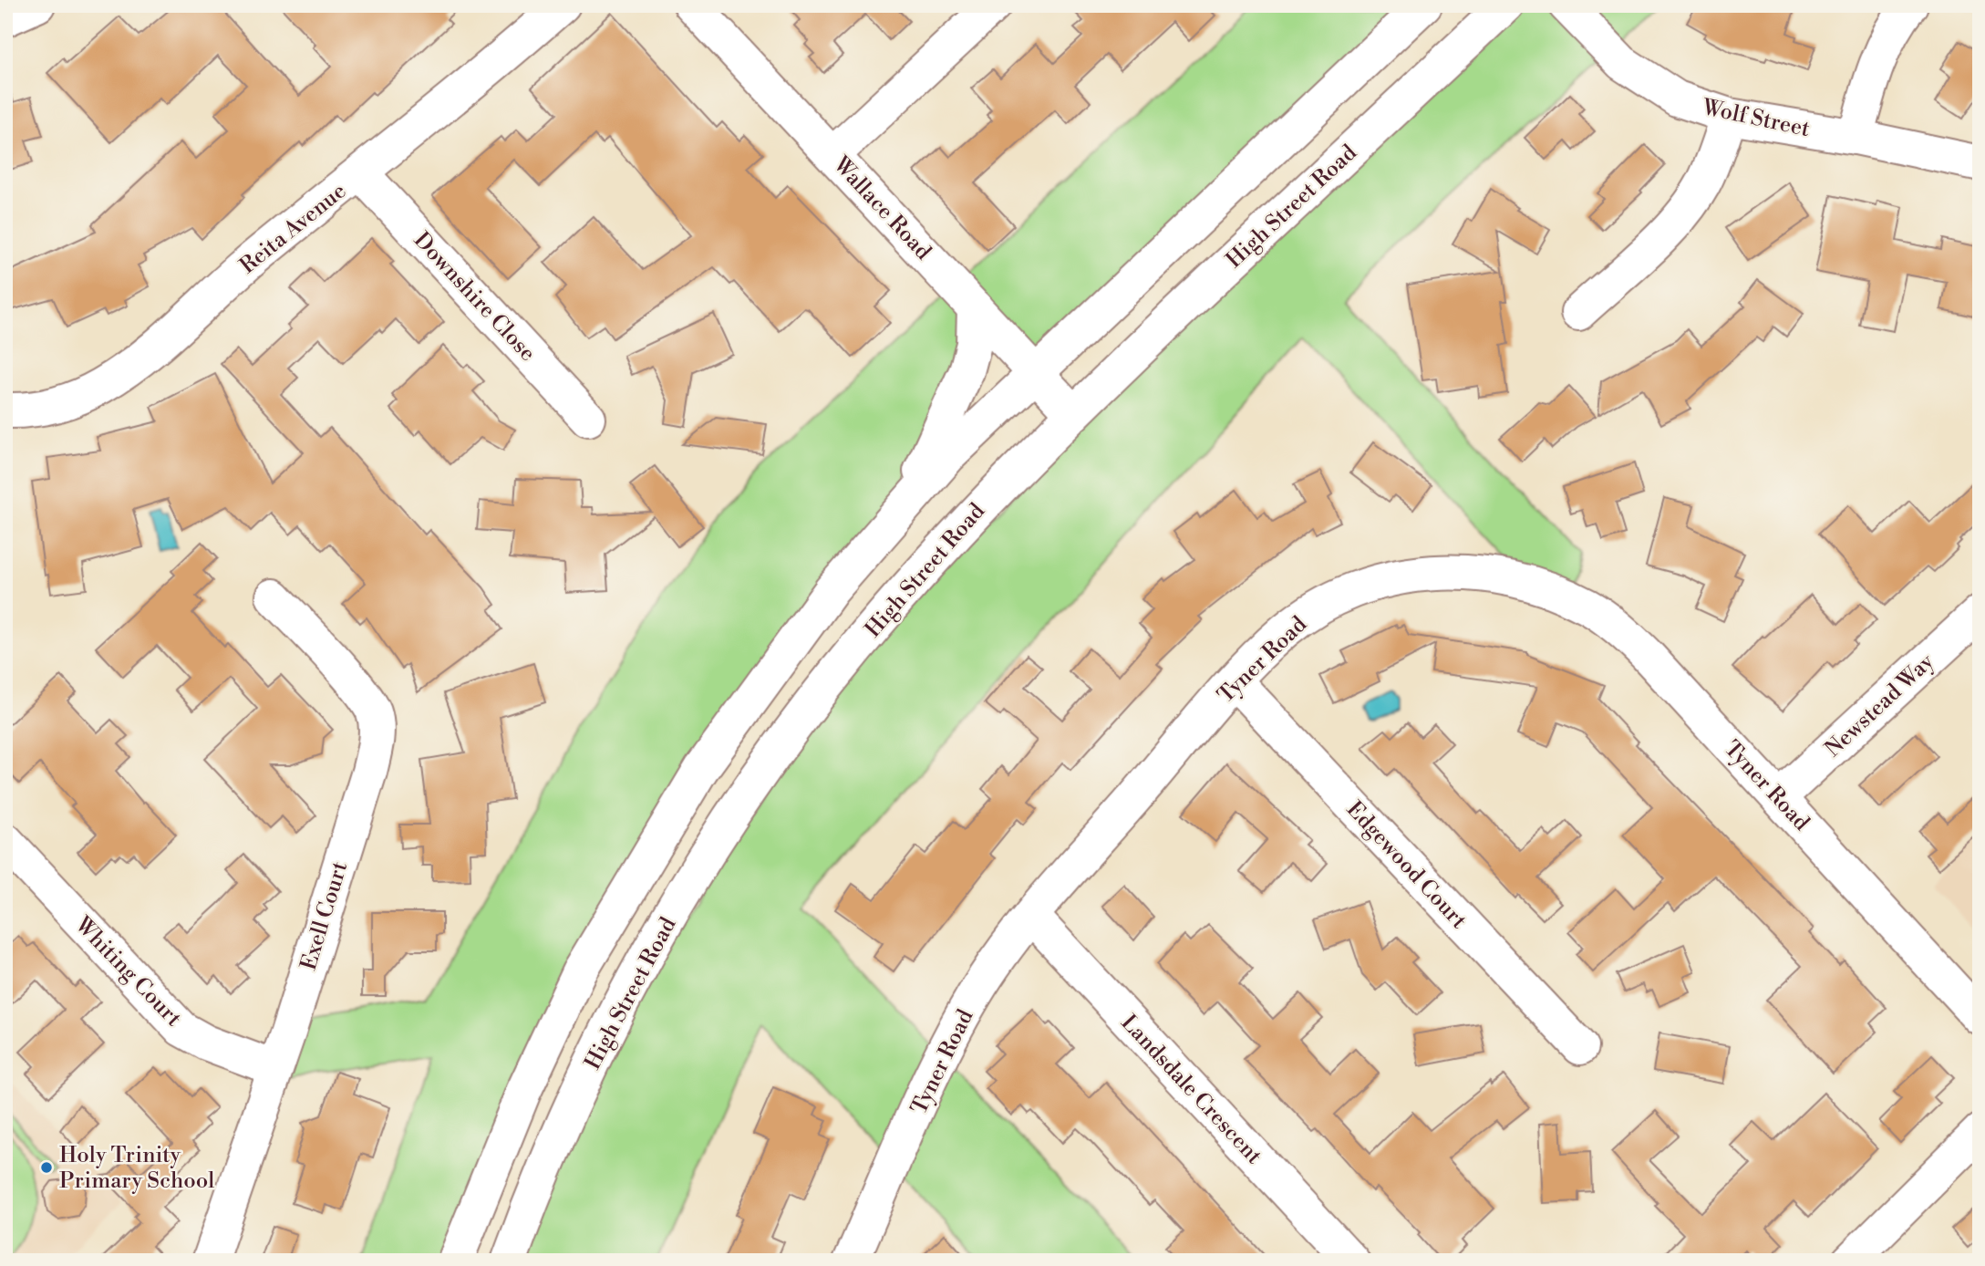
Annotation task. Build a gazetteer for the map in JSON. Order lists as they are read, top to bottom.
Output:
{
  "streets": {
    "street": [
      "Wolf Street",
      "High Street Road",
      "Wallace Road",
      "Reita Avenue",
      "Downshire Close",
      "Tyner Road",
      "Newstead Way",
      "Edgewood Court",
      "Exell Court",
      "Whiting Court",
      "Landsdale Crescent"
    ]
  },
  "crossings": [
    ["High Street Road", "Wallace Road"],
    ["Reita Avenue", "Downshire Close"],
    ["Tyner Road", "Newstead Way"],
    ["Tyner Road", "Edgewood Court"],
    ["Tyner Road", "Landsdale Crescent"],
    ["Exell Court", "Whiting Court"]
  ],
  "places": ["Holy Trinity Primary School"]
}
